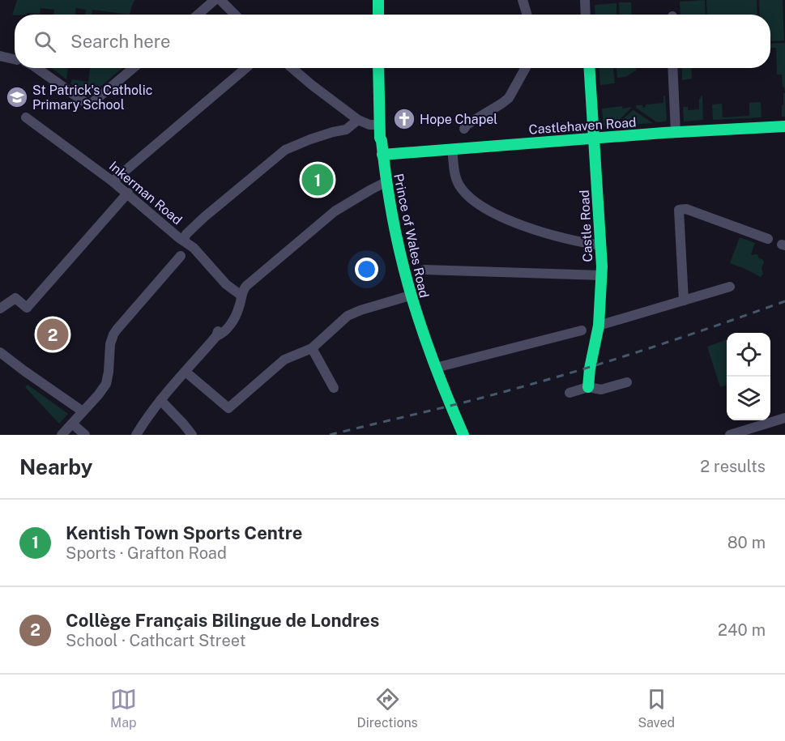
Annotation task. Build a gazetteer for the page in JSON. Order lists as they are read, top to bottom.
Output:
{
  "streets": {
    "street": [
      "Castlehaven Road",
      "Inkerman Road",
      "Castle Road",
      "Prince of Wales Road"
    ]
  },
  "crossings": [
    ["Castlehaven Road", "Castle Road"],
    ["Castlehaven Road", "Prince of Wales Road"]
  ],
  "places": {
    "school or university": ["St Patrick's Catholic Primary School"],
    "church": ["Hope Chapel"]
  },
  "page": {
    "search": "Search here",
    "pins": ["1", "2"],
    "heading": ["Nearby", "2 results"],
    "list": [
      {
        "mark": "1",
        "name": "Kentish Town Sports Centre",
        "note": "Sports · Grafton Road",
        "value": "80 m"
      },
      {
        "mark": "2",
        "name": "Collège Français Bilingue de Londres",
        "note": "School · Cathcart Street",
        "value": "240 m"
      }
    ],
    "nav": ["Map", "Directions", "Saved"]
  }
}
